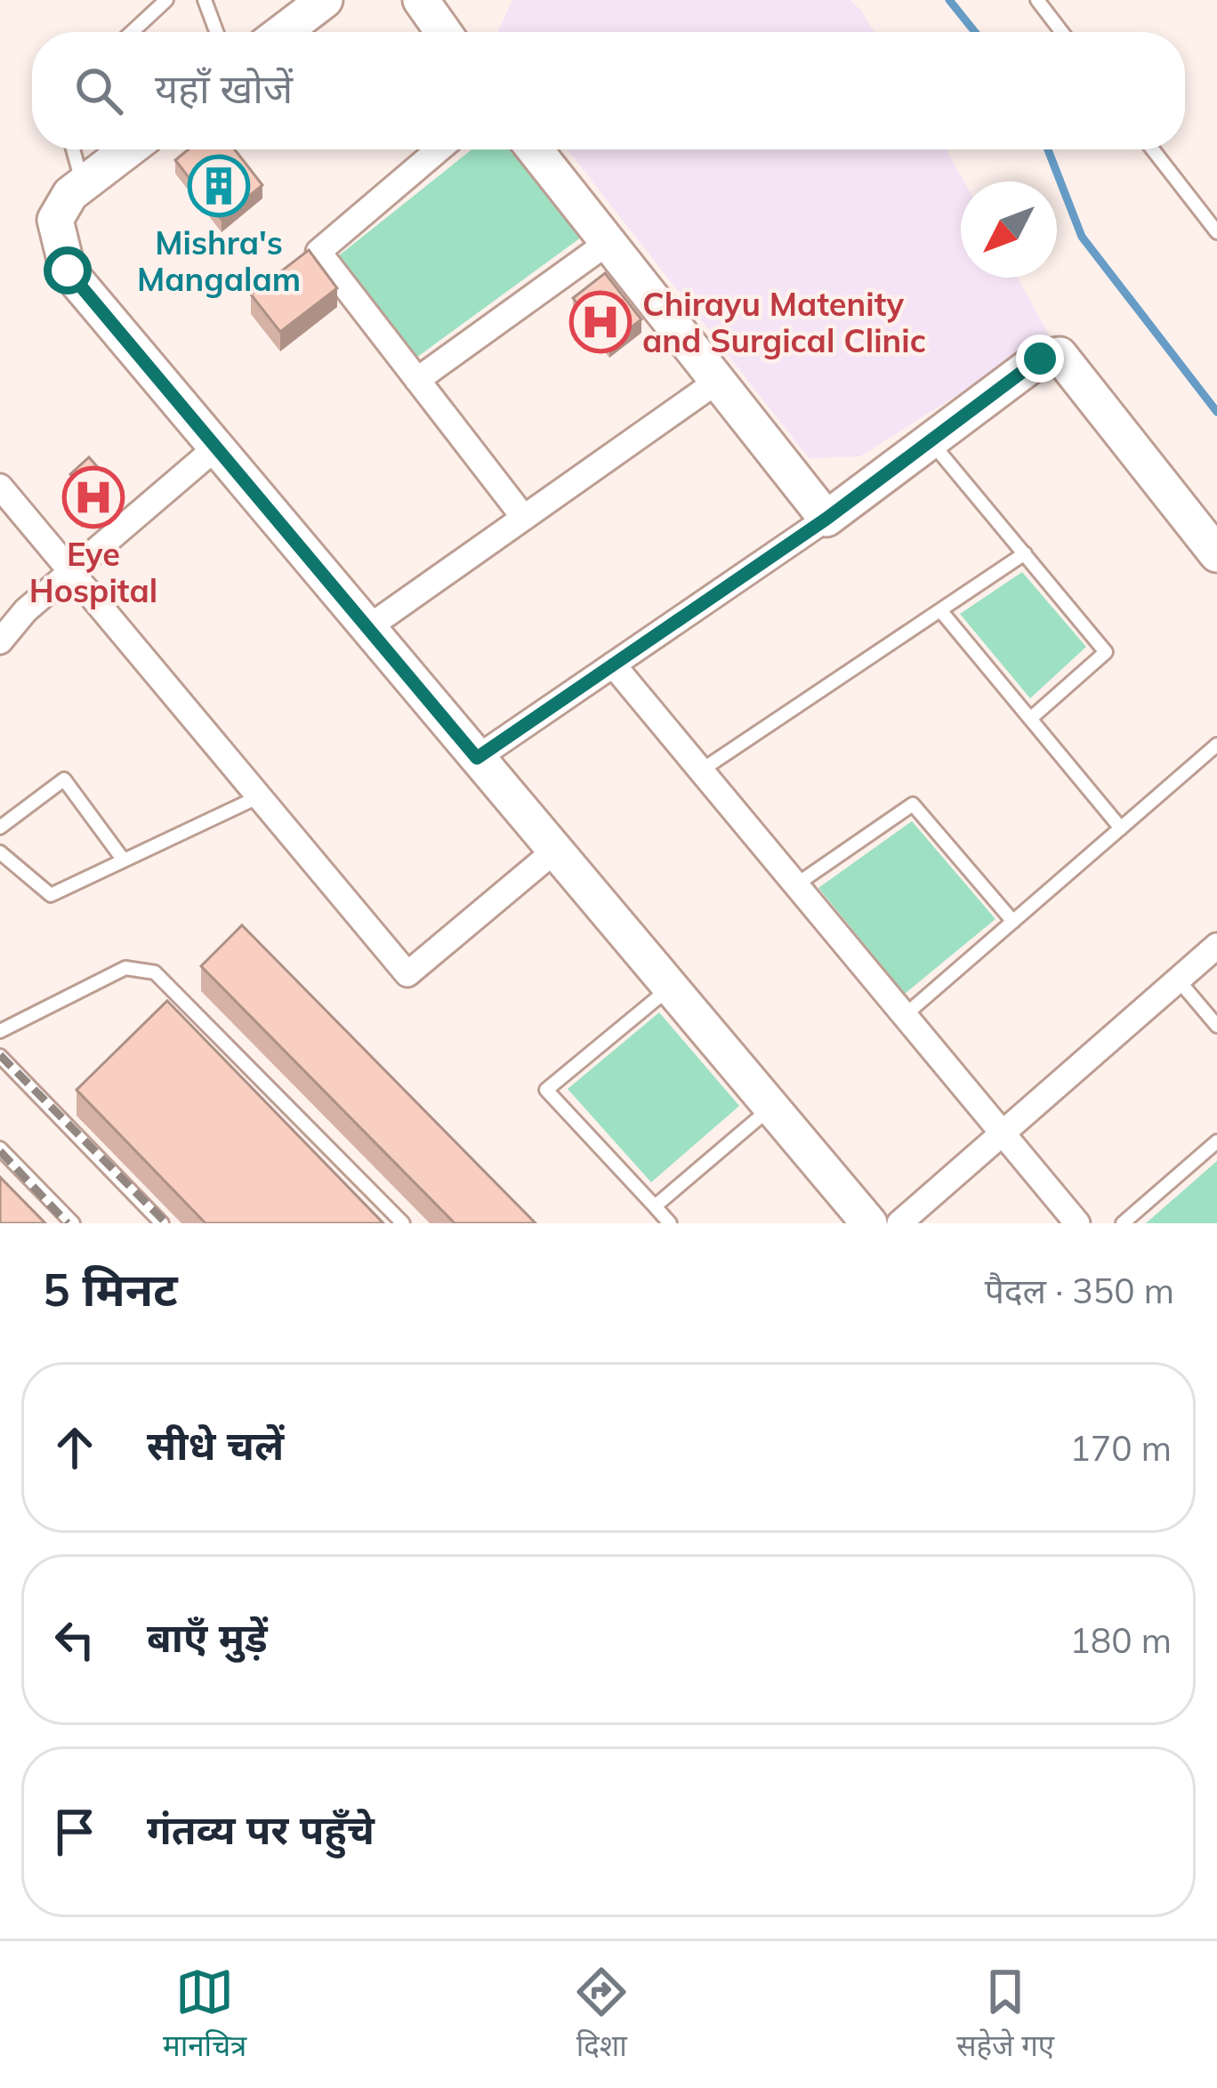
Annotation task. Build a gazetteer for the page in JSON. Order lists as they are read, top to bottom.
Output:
{
  "places": {
    "building": ["Mishra's Mangalam"],
    "hospital": ["Chirayu Matenity and Surgical Clinic", "Eye Hospital"]
  },
  "north": "bottom left",
  "page": {
    "search": "यहाँ खोजें",
    "heading": ["5 मिनट", "पैदल · 350 m"],
    "list": [
      ["सीधे चलें", "170 m"],
      ["बाएँ मुड़ें", "180 m"],
      "गंतव्य पर पहुँचे"
    ],
    "nav": ["मानचित्र", "दिशा", "सहेजे गए"]
  }
}
